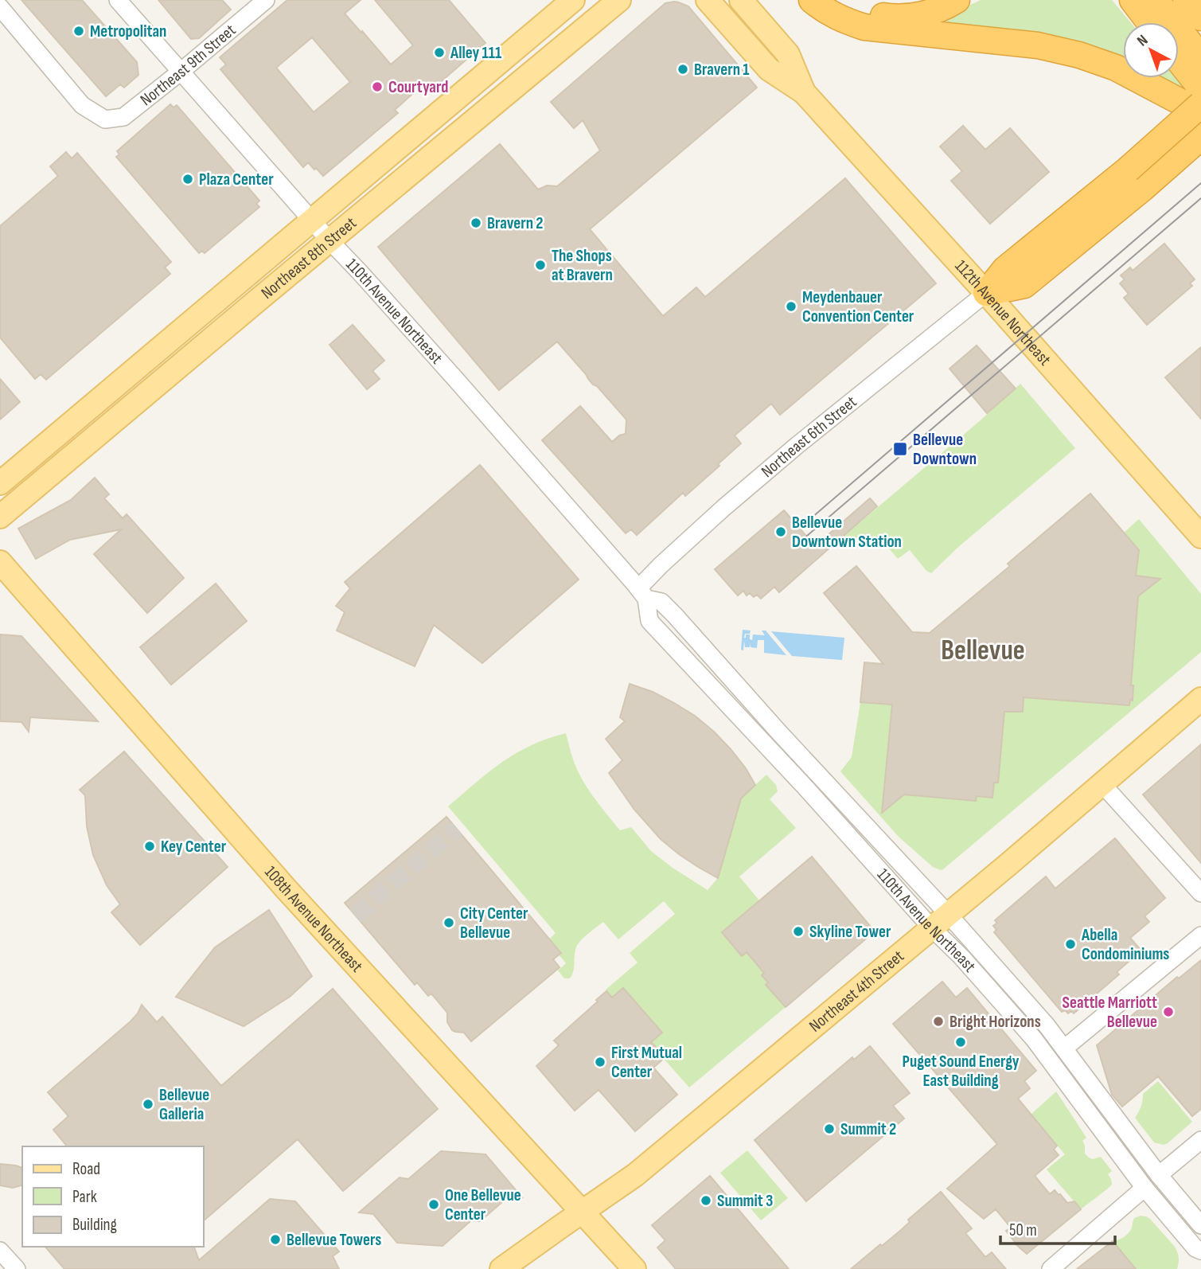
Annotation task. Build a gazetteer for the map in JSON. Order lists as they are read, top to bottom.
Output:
{
  "streets": {
    "main road": [
      "Northeast 8th Street",
      "112th Avenue Northeast",
      "108th Avenue Northeast",
      "Northeast 4th Street"
    ],
    "street": ["Northeast 9th Street", "110th Avenue Northeast", "Northeast 6th Street"]
  },
  "crossings": [
    ["Northeast 9th Street", "110th Avenue Northeast"],
    ["Northeast 8th Street", "110th Avenue Northeast"],
    ["110th Avenue Northeast", "Northeast 6th Street"],
    ["110th Avenue Northeast", "Northeast 4th Street"],
    ["112th Avenue Northeast", "Northeast 6th Street"],
    ["108th Avenue Northeast", "Northeast 4th Street"]
  ],
  "districts": ["Bellevue"],
  "places": {
    "other": [
      "Metropolitan",
      "Alley 111",
      "Bravern 1",
      "Courtyard",
      "Plaza Center",
      "Bravern 2",
      "The Shops at Bravern",
      "Meydenbauer Convention Center",
      "Bellevue Downtown Station",
      "Key Center",
      "City Center Bellevue",
      "Skyline Tower",
      "Abella Condominiums",
      "Seattle Marriott Bellevue",
      "Bright Horizons",
      "Puget Sound Energy East Building",
      "First Mutual Center",
      "Bellevue Galleria",
      "Summit 2",
      "Summit 3",
      "One Bellevue Center",
      "Bellevue Towers"
    ],
    "transit": ["Bellevue Downtown"]
  },
  "legend": ["Road", "Park", "Building"],
  "scale_bar": "50 m",
  "north": "top left"
}
